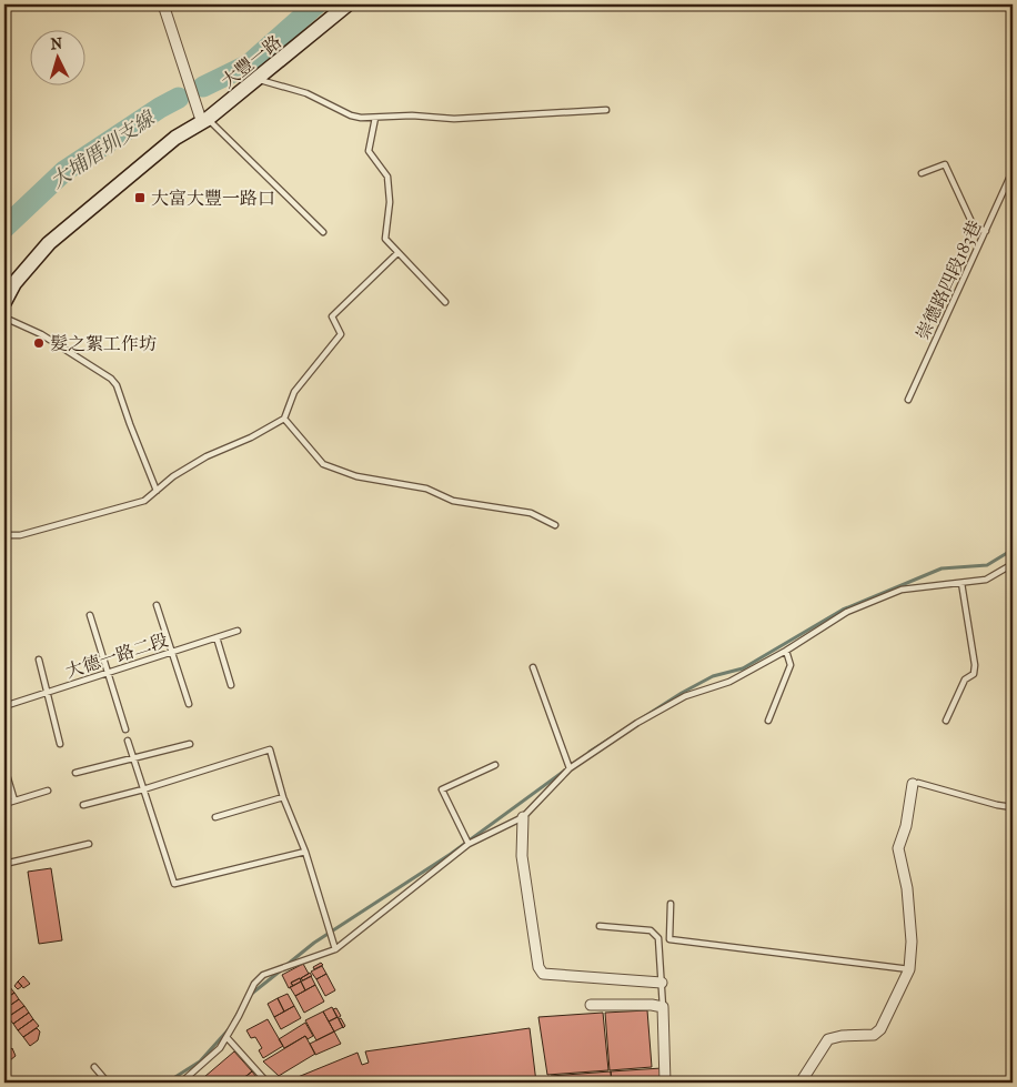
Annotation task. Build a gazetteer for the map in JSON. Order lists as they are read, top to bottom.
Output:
{
  "streets": {
    "street": ["大豐一路"],
    "lane": ["崇德路四段183巷", "大德一路二段"]
  },
  "water": ["大埔厝圳支線"],
  "places": {
    "transit": ["大富大豐一路口"],
    "other": ["髮之絮工作坊"]
  },
  "north": "top"
}
